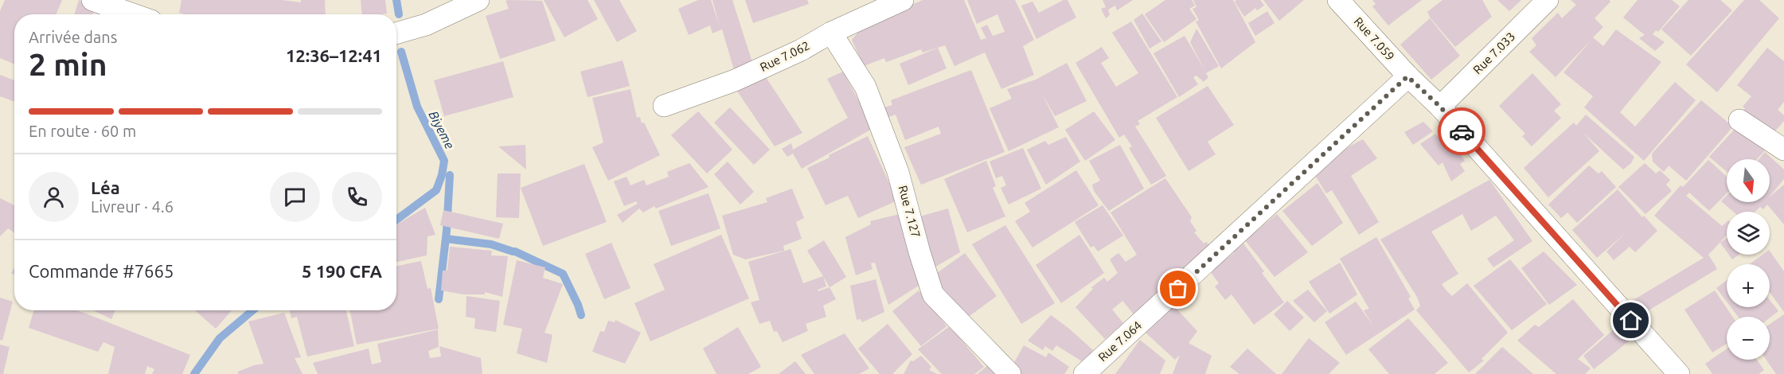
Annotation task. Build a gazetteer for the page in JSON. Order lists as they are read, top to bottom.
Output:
{
  "streets": {
    "street": [
      "Rue 7.059",
      "Rue 7.033",
      "Rue 7.062",
      "Rue 7.127",
      "Rue 7.064"
    ]
  },
  "crossings": [
    ["Rue 7.059", "Rue 7.033"],
    ["Rue 7.059", "Rue 7.064"],
    ["Rue 7.062", "Rue 7.127"]
  ],
  "water": ["Biyeme"],
  "north": "bottom",
  "page": {
    "heading": ["2 min", "Arrivée dans", "12:36–12:41"],
    "panel": [
      "Léa",
      "Livreur · 4.6",
      "Commande #7665",
      "5 190 CFA"
    ],
    "bar": "En route · 60 m",
    "map_buttons": ["+", "−"]
  }
}
